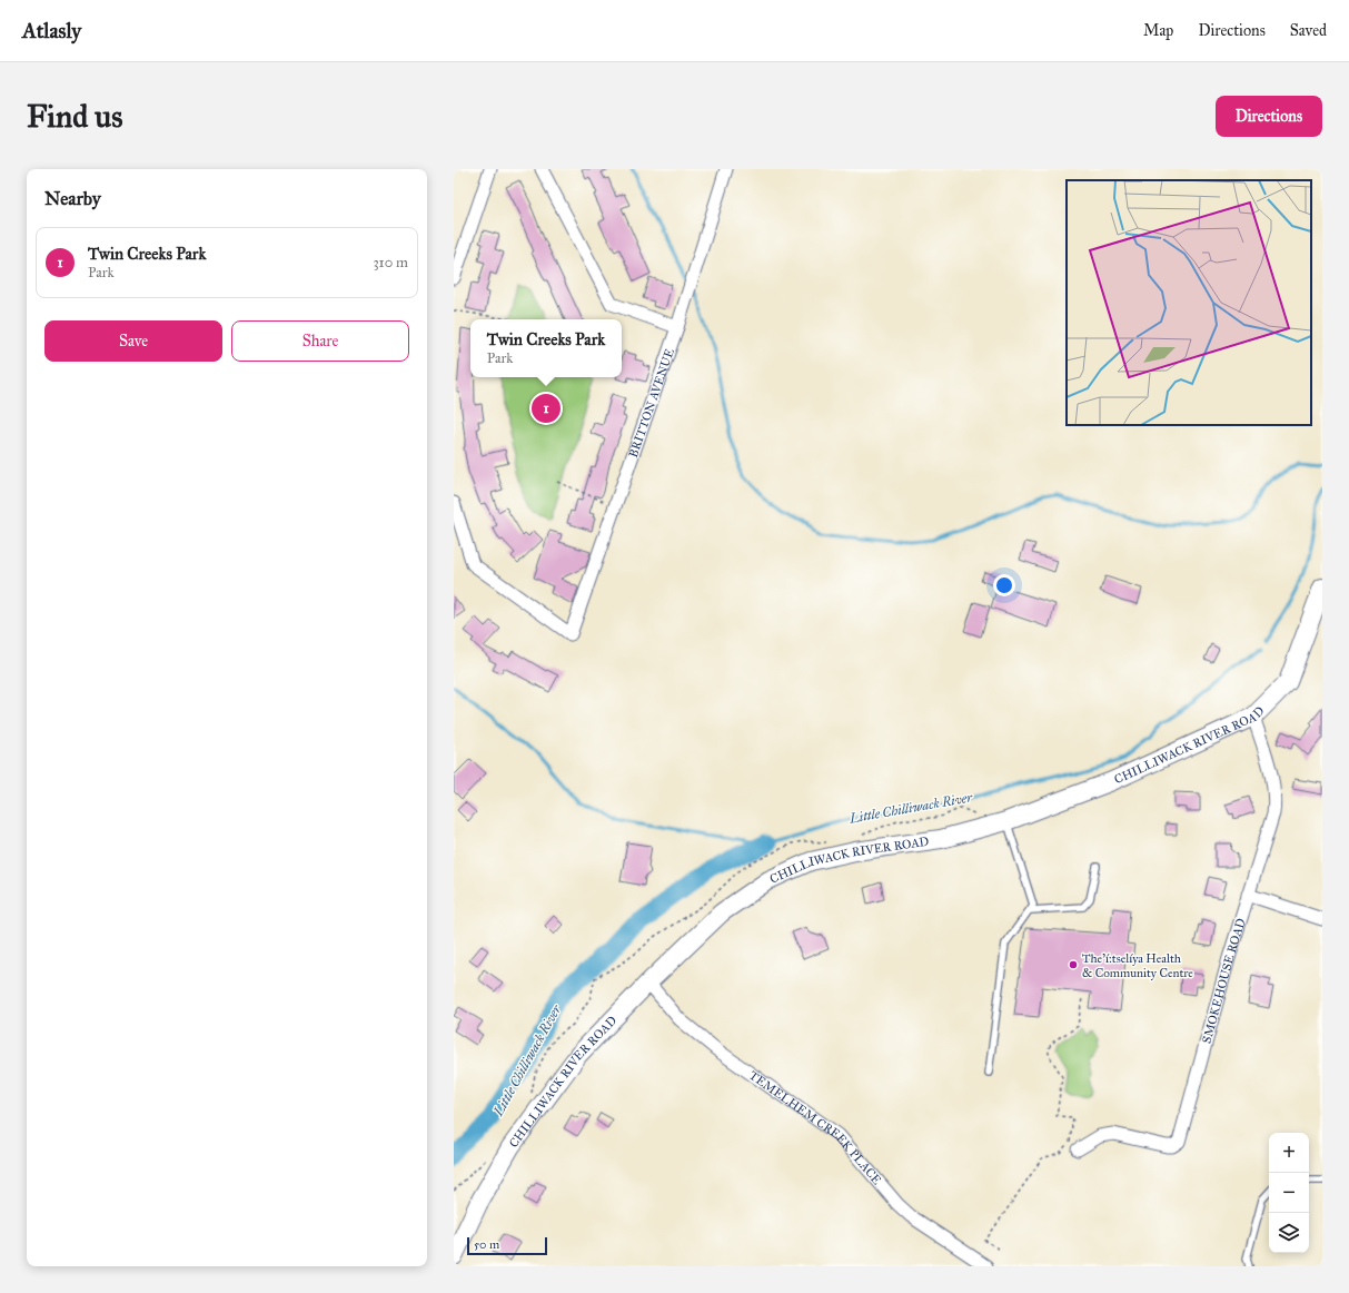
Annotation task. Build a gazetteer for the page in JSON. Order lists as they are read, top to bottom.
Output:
{
  "streets": {
    "main road": ["CHILLIWACK RIVER ROAD"],
    "street": ["BRITTON AVENUE", "SMOKEHOUSE ROAD", "TEMELHEM CREEK PLACE"]
  },
  "crossings": [
    ["CHILLIWACK RIVER ROAD", "SMOKEHOUSE ROAD"],
    ["CHILLIWACK RIVER ROAD", "TEMELHEM CREEK PLACE"]
  ],
  "water": ["Little Chilliwack River"],
  "places": ["The'í:tselíya Health & Community Centre"],
  "scale_bar": "50 m",
  "page": {
    "header": "Atlasly",
    "nav": ["Map", "Directions", "Saved"],
    "buttons": [
      "Directions",
      ["Save", "Share"]
    ],
    "title": "Find us",
    "heading": "Nearby",
    "list": [
      {
        "mark": "1",
        "name": "Twin Creeks Park",
        "note": "Park",
        "value": "310 m"
      }
    ],
    "popup": ["Twin Creeks Park", "Park"],
    "pins": "1",
    "map_buttons": ["+", "−"],
    "scale": "50 m"
  }
}
